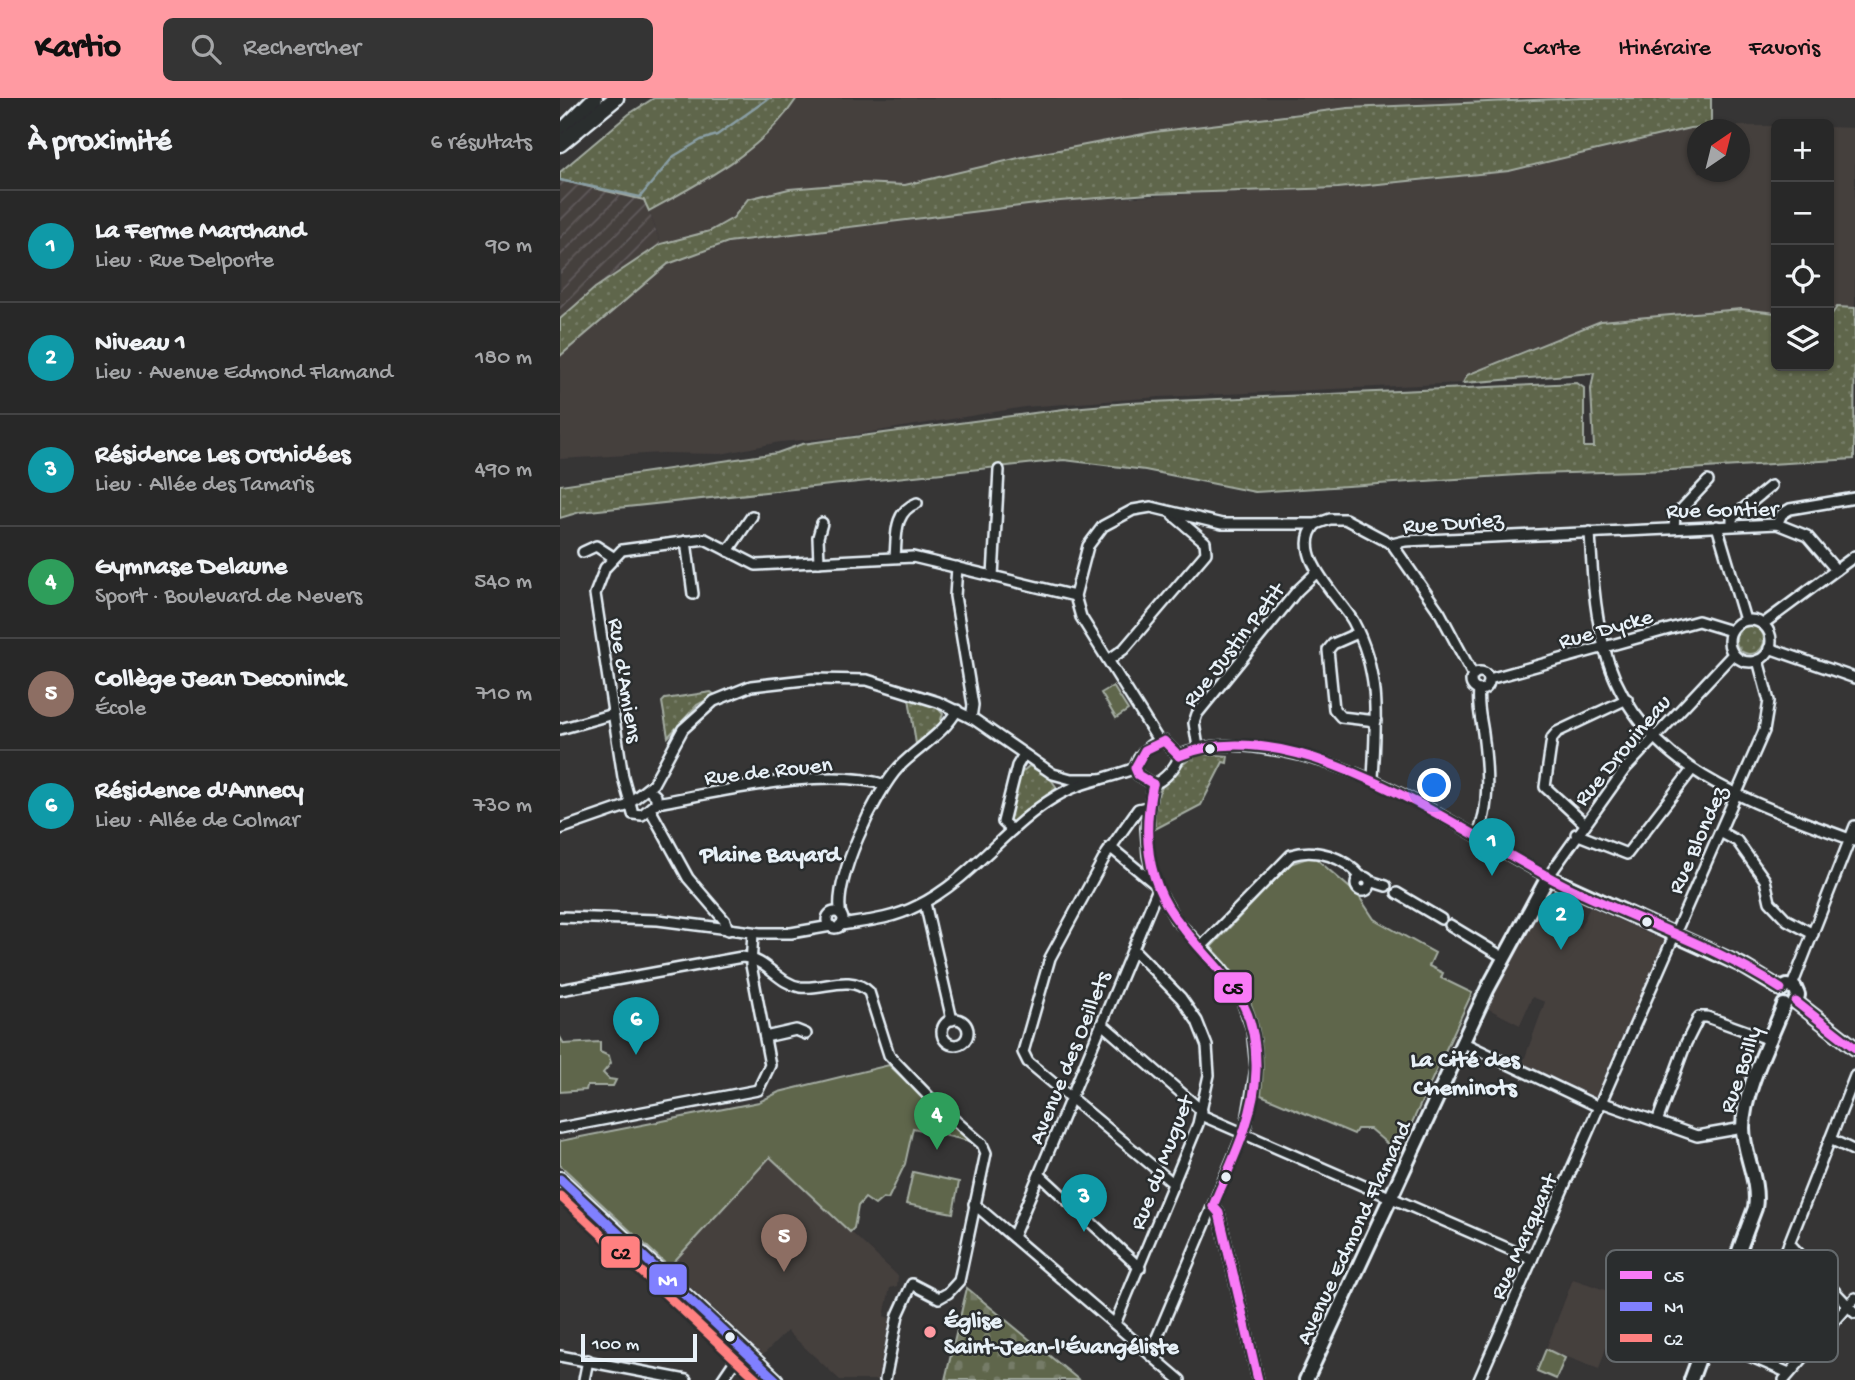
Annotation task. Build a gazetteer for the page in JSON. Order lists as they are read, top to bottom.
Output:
{
  "streets": {
    "street": [
      "Rue Gontier",
      "Rue Duriez",
      "Rue Dycke",
      "Rue Justin Petit",
      "Rue d'Amiens",
      "Rue Drouineau",
      "Rue de Rouen",
      "Rue Blondez",
      "Avenue des Oeillets",
      "Rue Boilly",
      "Rue du Muguet",
      "Avenue Edmond Flamand",
      "Rue Marquant"
    ]
  },
  "crossings": [
    ["Rue Gontier", "Rue Duriez"],
    ["Rue Dycke", "Rue Drouineau"],
    ["Rue Dycke", "Rue Blondez"],
    ["Rue d'Amiens", "Rue de Rouen"],
    ["Rue Drouineau", "Rue Blondez"],
    ["Rue Drouineau", "Avenue Edmond Flamand"],
    ["Rue Blondez", "Rue Boilly"],
    ["Rue Blondez", "Rue Marquant"],
    ["Avenue des Oeillets", "Rue du Muguet"],
    ["Rue Boilly", "Avenue Edmond Flamand"],
    ["Rue Boilly", "Rue Marquant"]
  ],
  "districts": ["Plaine Bayard", "La Cité des Cheminots"],
  "places": ["Église Saint-Jean-l'Évangéliste"],
  "lines": ["transit line C5", "transit line N1", "transit line C2"],
  "legend": ["C5", "N1", "C2"],
  "scale_bar": "100 m",
  "north": "top right",
  "page": {
    "header": "Kartio",
    "search": "Rechercher",
    "nav": ["Carte", "Itinéraire", "Favoris"],
    "heading": ["À proximité", "6 résultats"],
    "map_buttons": ["+", "−"],
    "list": [
      {
        "mark": "1",
        "name": "La Ferme Marchand",
        "note": "Lieu · Rue Delporte",
        "value": "90 m"
      },
      {
        "mark": "2",
        "name": "Niveau 1",
        "note": "Lieu · Avenue Edmond Flamand",
        "value": "180 m"
      },
      {
        "mark": "3",
        "name": "Résidence Les Orchidées",
        "note": "Lieu · Allée des Tamaris",
        "value": "490 m"
      },
      {
        "mark": "4",
        "name": "Gymnase Delaune",
        "note": "Sport · Boulevard de Nevers",
        "value": "540 m"
      },
      {
        "mark": "5",
        "name": "Collège Jean Deconinck",
        "note": "École",
        "value": "710 m"
      },
      {
        "mark": "6",
        "name": "Résidence d'Annecy",
        "note": "Lieu · Allée de Colmar",
        "value": "730 m"
      }
    ],
    "pins": [
      "1",
      "2",
      "6",
      "4",
      "3",
      "5"
    ],
    "scale": "100 m"
  }
}
